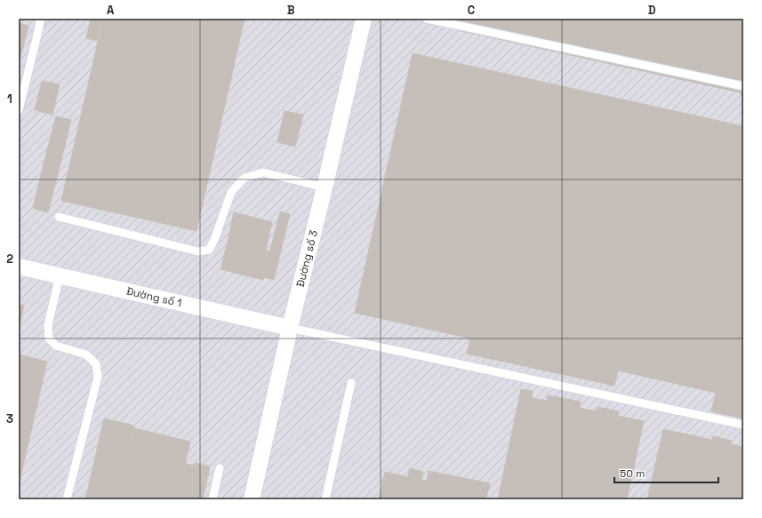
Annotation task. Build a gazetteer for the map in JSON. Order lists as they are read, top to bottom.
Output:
{
  "streets": {
    "street": ["Đường số 3", "Đường số 1"]
  },
  "crossings": [
    ["Đường số 3", "Đường số 1"]
  ],
  "scale_bar": "50 m",
  "grid": {
    "columns": [
      "A",
      "B",
      "C",
      "D"
    ],
    "rows": ["1", "2", "3"]
  }
}
